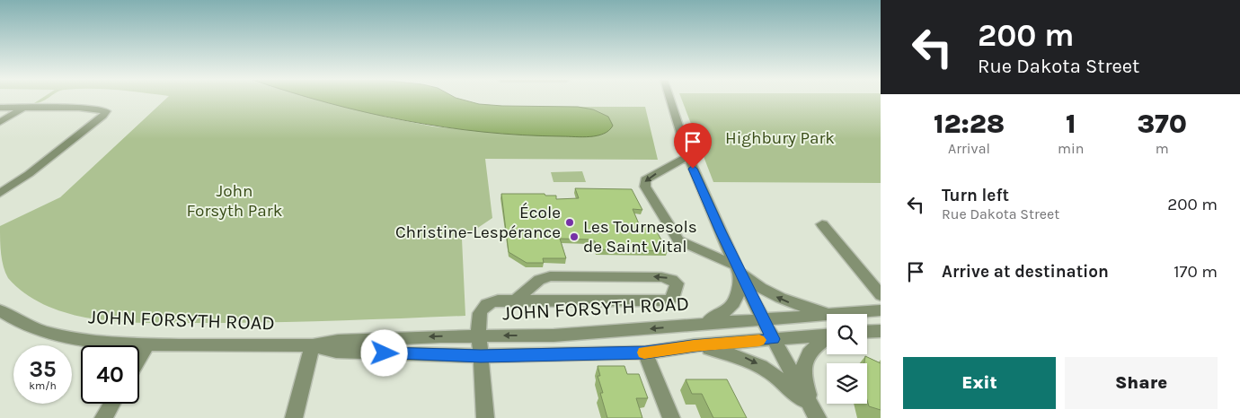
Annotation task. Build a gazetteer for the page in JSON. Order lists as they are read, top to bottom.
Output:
{
  "streets": {
    "street": ["JOHN FORSYTH ROAD"]
  },
  "parks": ["Highbury Park", "John Forsyth Park"],
  "places": ["École Christine-Lespérance", "Les Tournesols de Saint Vital"],
  "page": {
    "turn": ["200 m", "Rue Dakota Street"],
    "eta": [
      "12:28",
      "Arrival",
      "1",
      "min",
      "370",
      "m"
    ],
    "list": [
      {
        "name": "Turn left",
        "note": "Rue Dakota Street",
        "value": "200 m"
      },
      {
        "name": "Arrive at destination",
        "value": "170 m"
      }
    ],
    "speed": "35 km/h",
    "limit": "40",
    "buttons": ["Exit", "Share"]
  }
}
